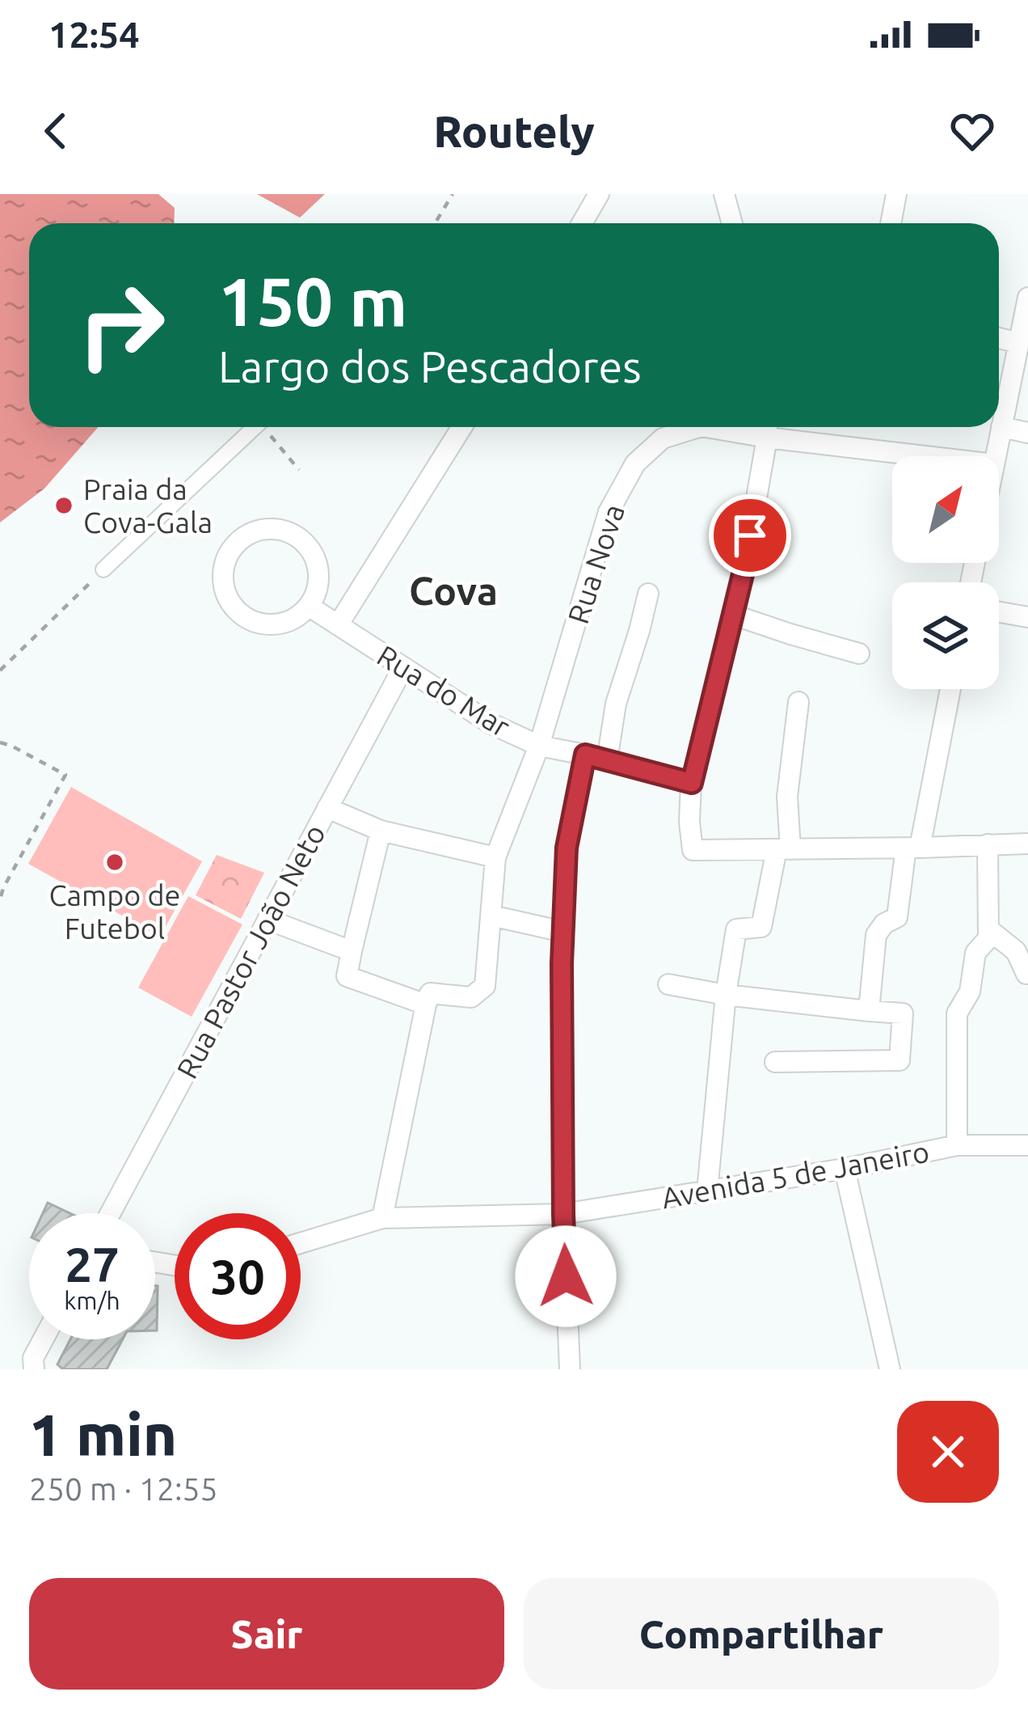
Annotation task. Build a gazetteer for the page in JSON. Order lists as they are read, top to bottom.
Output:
{
  "streets": {
    "street": [
      "Rua Nova",
      "Rua do Mar",
      "Rua Pastor João Neto",
      "Avenida 5 de Janeiro"
    ]
  },
  "crossings": [
    ["Rua Nova", "Rua do Mar"],
    ["Rua do Mar", "Rua Pastor João Neto"]
  ],
  "districts": ["Cova"],
  "places": ["Praia da Cova-Gala", "Campo de Futebol"],
  "north": "top right",
  "page": {
    "status": "12:54",
    "header": "Routely",
    "turn": ["150 m", "Largo dos Pescadores"],
    "speed": "27 km/h",
    "limit": "30",
    "heading": ["1 min", "250 m · 12:55"],
    "buttons": ["Sair", "Compartilhar"]
  }
}
